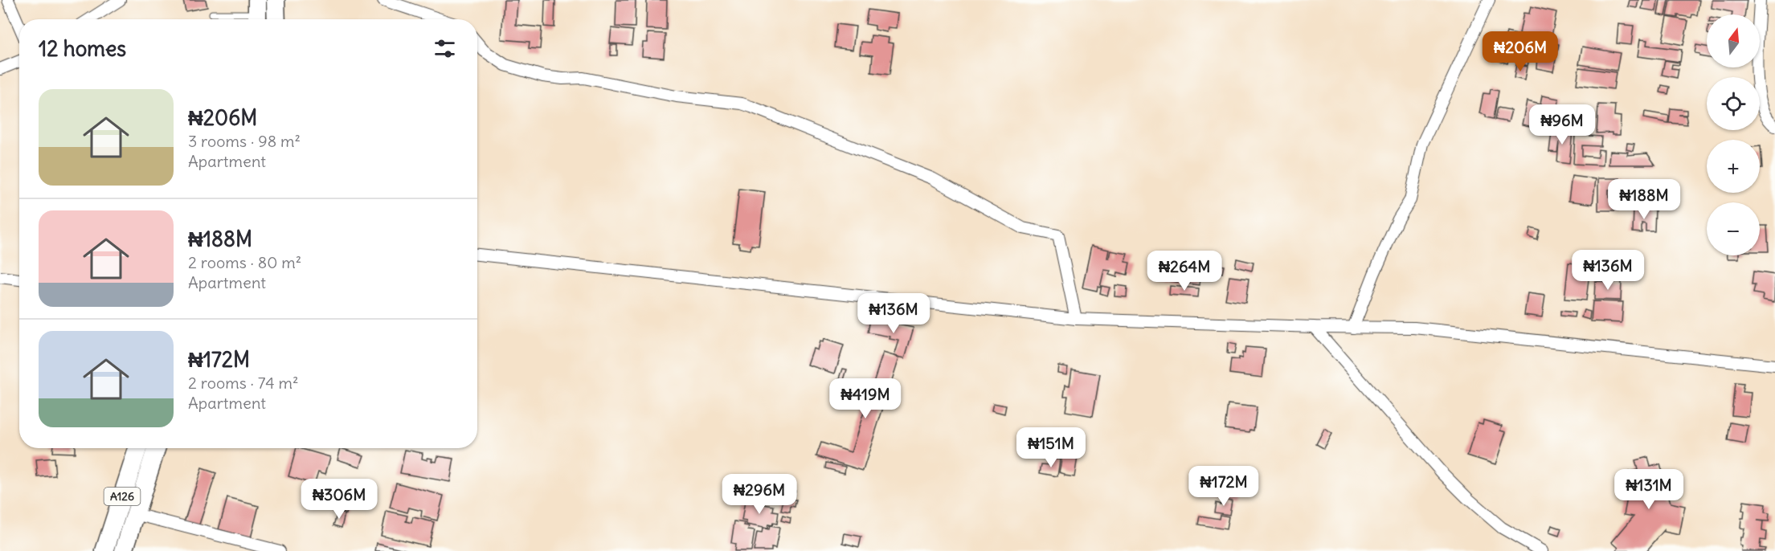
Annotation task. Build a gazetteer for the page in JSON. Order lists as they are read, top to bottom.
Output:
{
  "streets": {
    "highway": ["A126"]
  },
  "north": "top",
  "page": {
    "map_buttons": ["+", "−"],
    "heading": "12 homes",
    "price": [
      "₦206M",
      "₦96M",
      "₦188M",
      "₦136M",
      "₦264M",
      "₦136M",
      "₦419M",
      "₦151M",
      "₦172M",
      "₦131M",
      "₦296M",
      "₦306M"
    ],
    "list": [
      {
        "name": "₦206M",
        "note": "3 rooms · 98 m² · Apartment"
      },
      {
        "name": "₦188M",
        "note": "2 rooms · 80 m² · Apartment"
      },
      {
        "name": "₦172M",
        "note": "2 rooms · 74 m² · Apartment"
      }
    ]
  }
}
